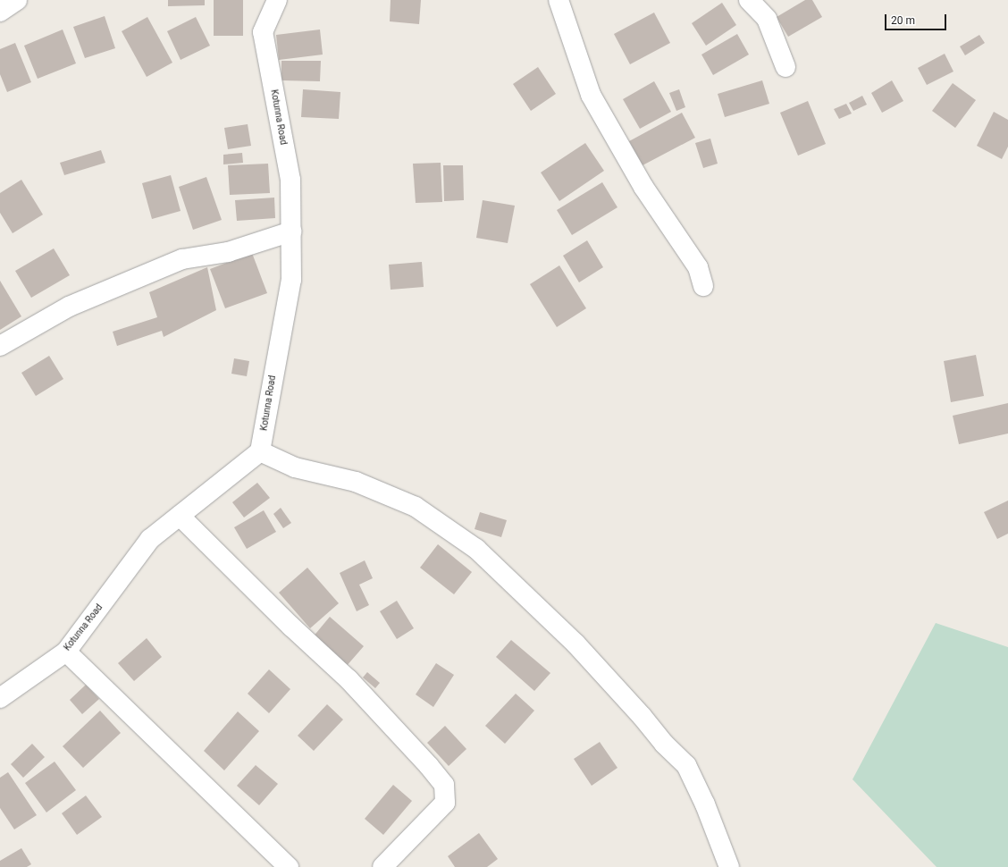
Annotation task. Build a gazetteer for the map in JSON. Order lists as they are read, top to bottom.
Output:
{
  "streets": {
    "street": ["Kotunna Road"]
  },
  "scale_bar": "20 m"
}
